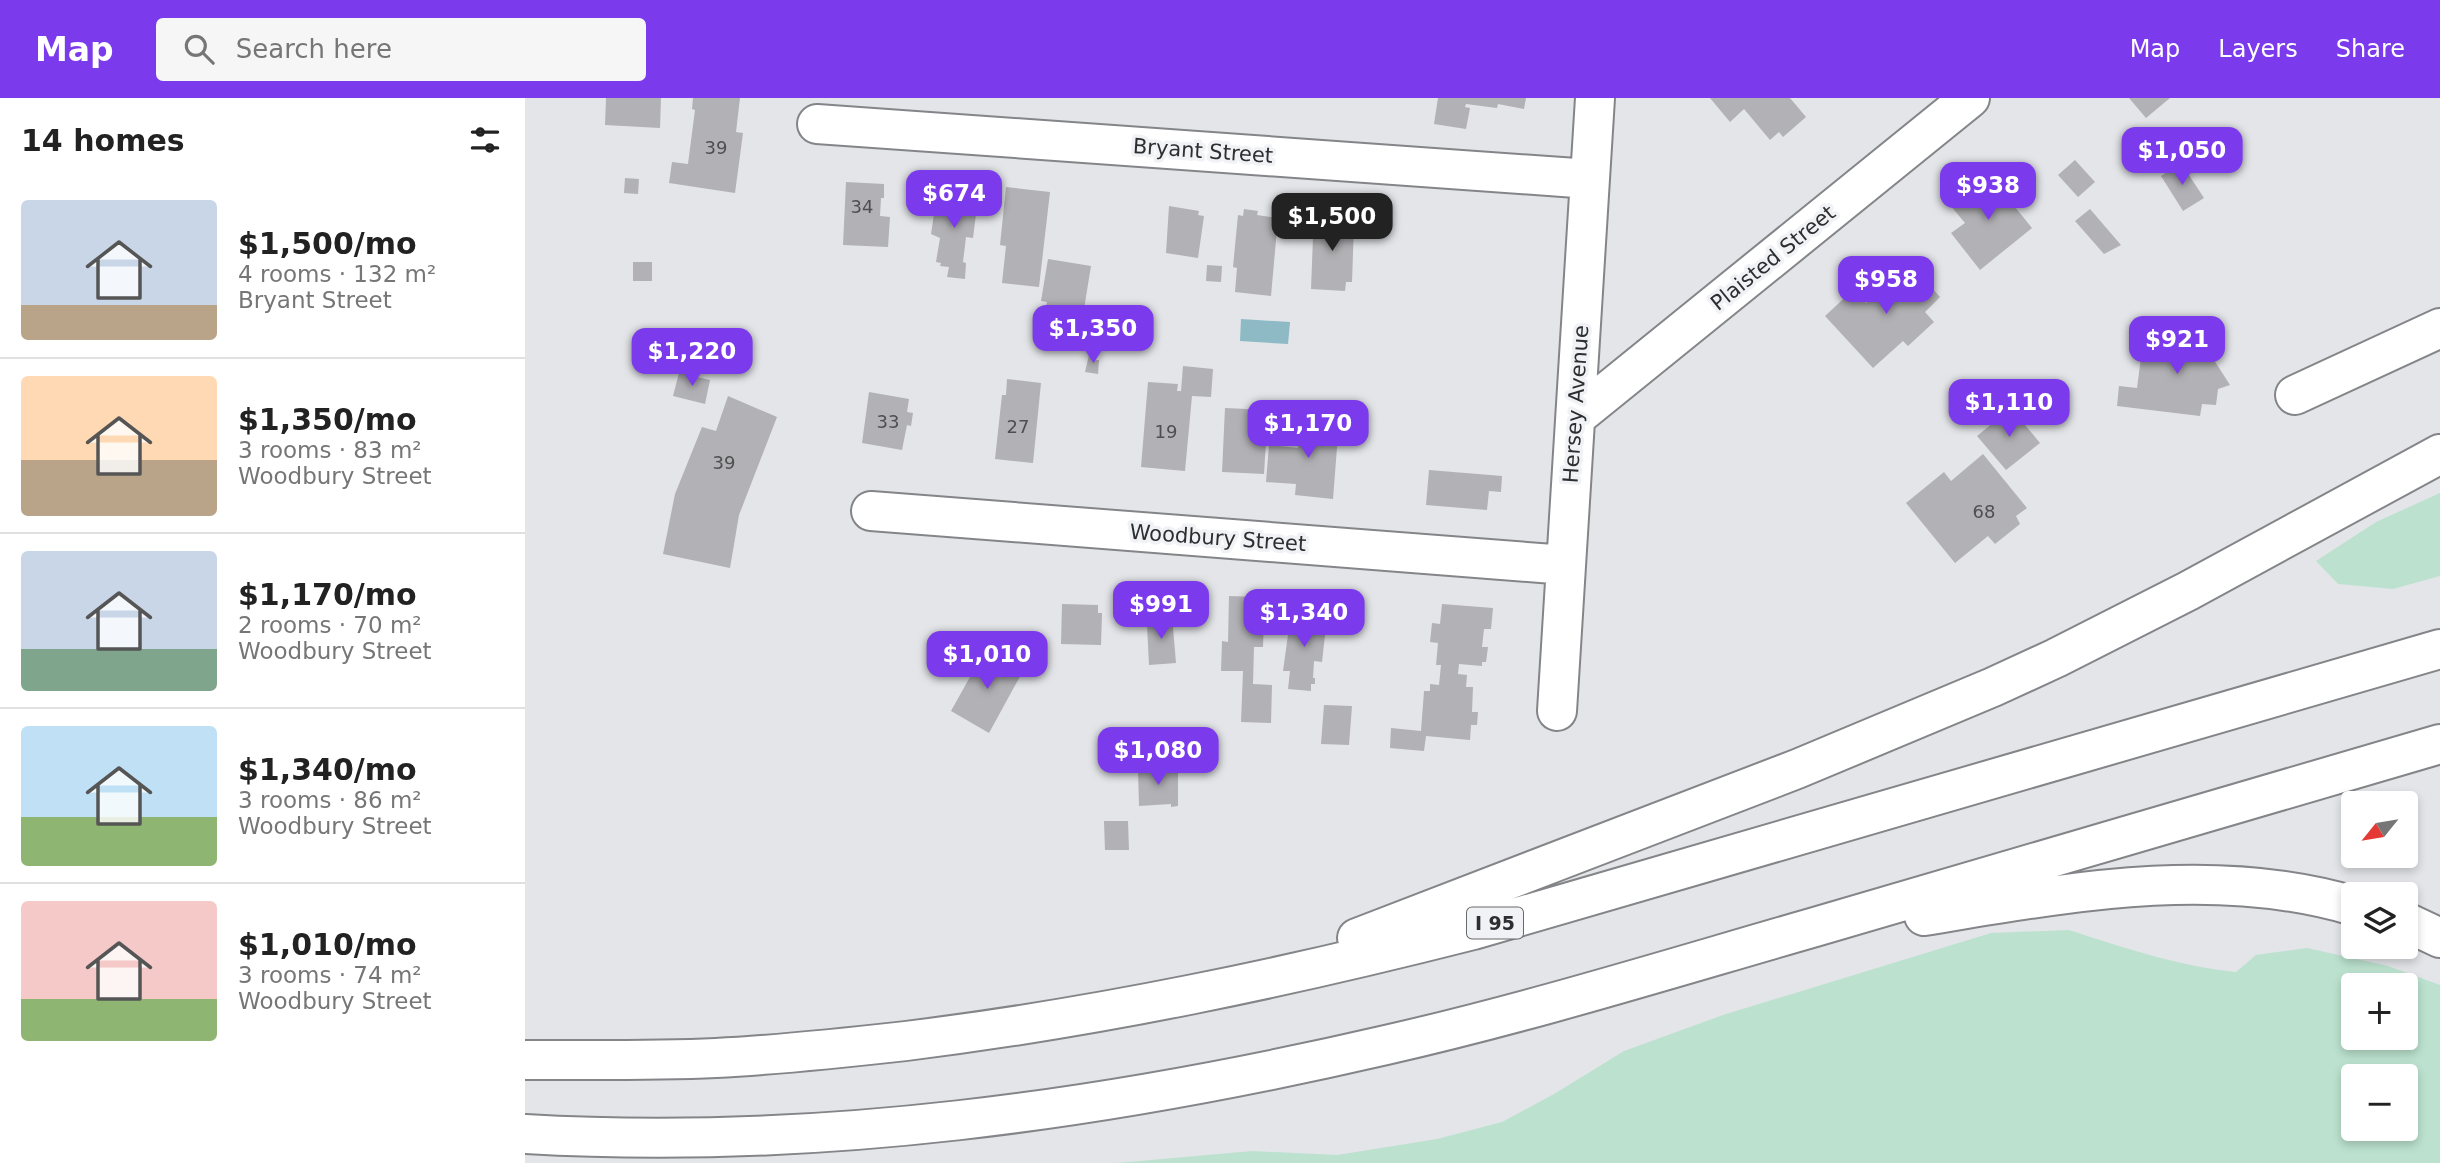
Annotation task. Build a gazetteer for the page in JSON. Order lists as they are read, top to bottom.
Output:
{
  "streets": {
    "main road": [
      "Bryant Street",
      "Plaisted Street",
      "Hersey Avenue",
      "Woodbury Street",
      "I 95"
    ]
  },
  "crossings": [
    ["Bryant Street", "Hersey Avenue"],
    ["Plaisted Street", "Hersey Avenue"],
    ["Hersey Avenue", "Woodbury Street"]
  ],
  "house_numbers": [
    "39",
    "34",
    "33",
    "27",
    "19",
    "39",
    "68"
  ],
  "north": "bottom left",
  "page": {
    "header": "Map",
    "search": "Search here",
    "nav": ["Map", "Layers", "Share"],
    "heading": "14 homes",
    "price": [
      "$1,050",
      "$938",
      "$674",
      "$1,500",
      "$958",
      "$1,350",
      "$921",
      "$1,220",
      "$1,110",
      "$1,170",
      "$991",
      "$1,340",
      "$1,010",
      "$1,080"
    ],
    "list": [
      {
        "name": "$1,500/mo",
        "note": "4 rooms · 132 m² · Bryant Street"
      },
      {
        "name": "$1,350/mo",
        "note": "3 rooms · 83 m² · Woodbury Street"
      },
      {
        "name": "$1,170/mo",
        "note": "2 rooms · 70 m² · Woodbury Street"
      },
      {
        "name": "$1,340/mo",
        "note": "3 rooms · 86 m² · Woodbury Street"
      },
      {
        "name": "$1,010/mo",
        "note": "3 rooms · 74 m² · Woodbury Street"
      }
    ],
    "map_buttons": ["+", "−"]
  }
}
